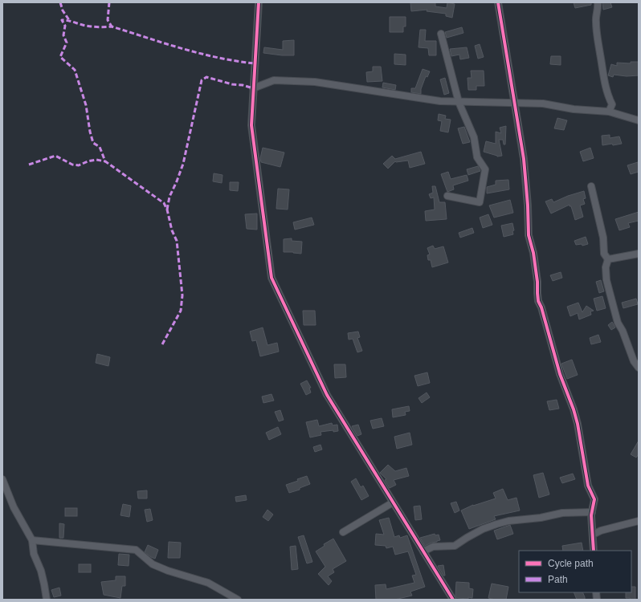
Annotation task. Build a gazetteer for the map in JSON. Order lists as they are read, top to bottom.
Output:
{
  "legend": ["Cycle path", "Path"]
}
